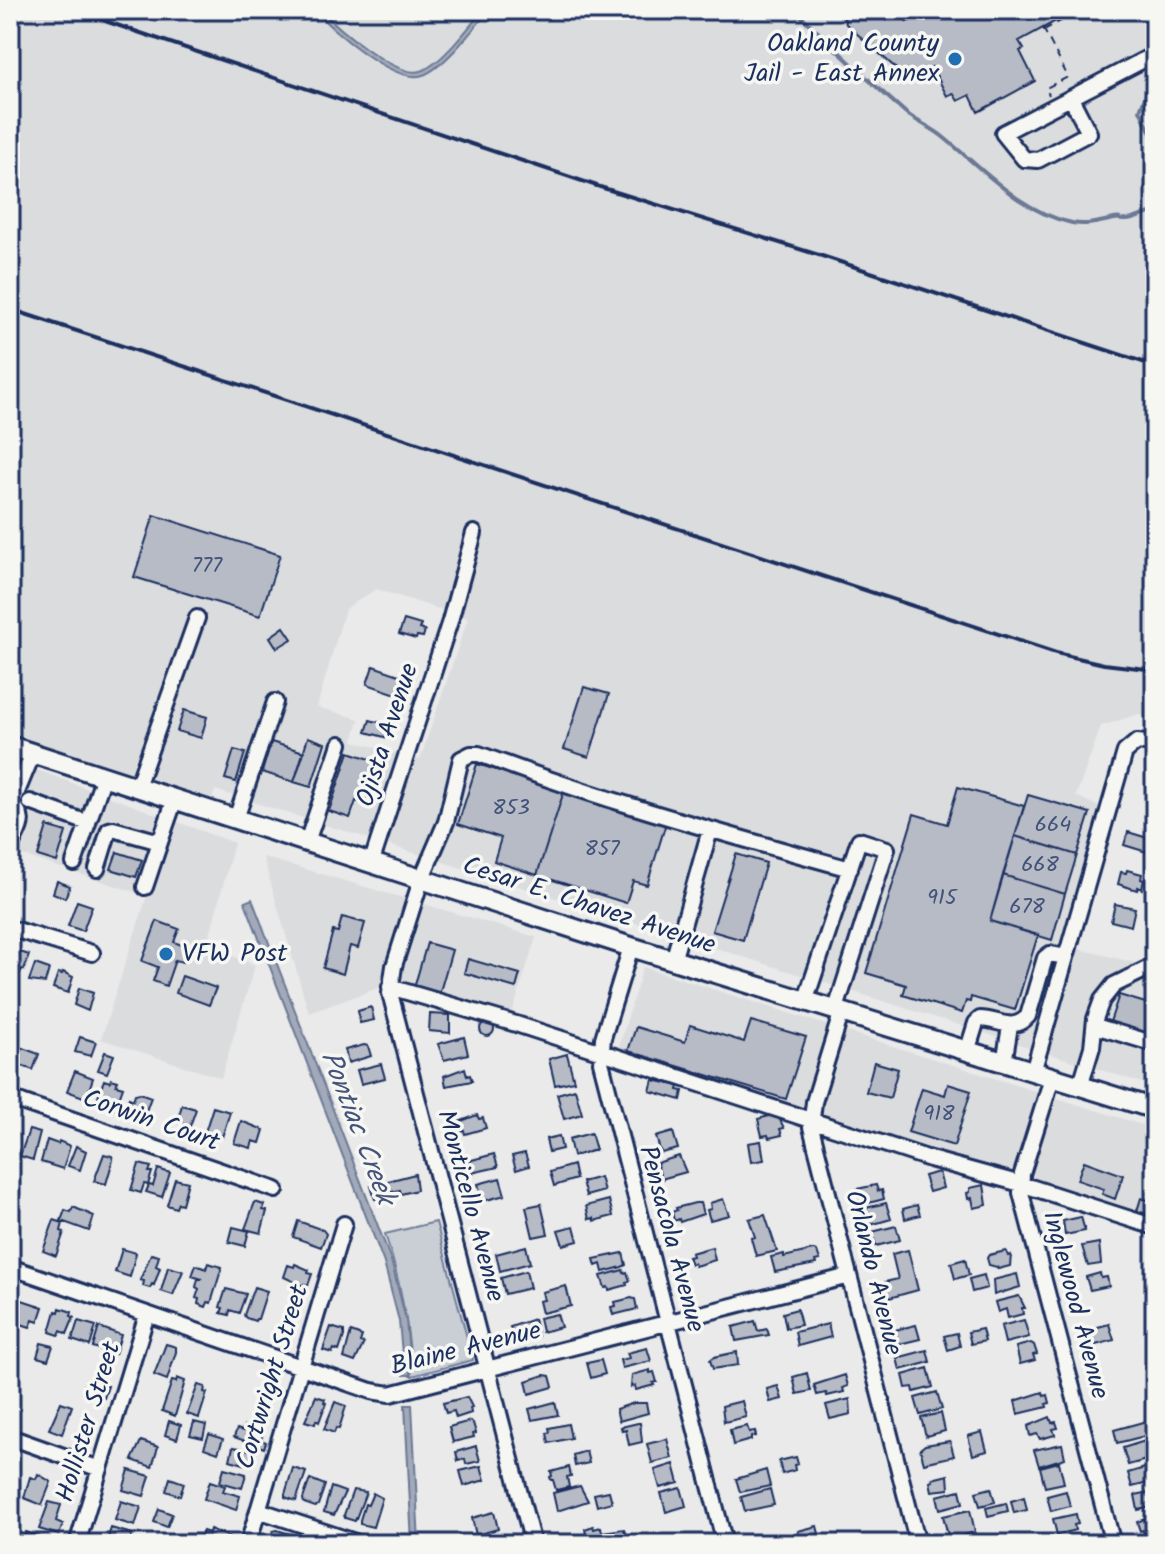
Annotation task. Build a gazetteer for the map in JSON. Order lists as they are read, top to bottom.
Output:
{
  "streets": {
    "main road": ["Cesar E. Chavez Avenue"],
    "street": [
      "Ojista Avenue",
      "Corwin Court",
      "Monticello Avenue",
      "Pensacola Avenue",
      "Orlando Avenue",
      "Inglewood Avenue",
      "Blaine Avenue",
      "Cortwright Street",
      "Hollister Street"
    ]
  },
  "crossings": [
    ["Ojista Avenue", "Cesar E. Chavez Avenue"],
    ["Cesar E. Chavez Avenue", "Monticello Avenue"],
    ["Cesar E. Chavez Avenue", "Pensacola Avenue"],
    ["Cesar E. Chavez Avenue", "Orlando Avenue"],
    ["Cesar E. Chavez Avenue", "Inglewood Avenue"],
    ["Monticello Avenue", "Orlando Avenue"],
    ["Monticello Avenue", "Blaine Avenue"],
    ["Pensacola Avenue", "Blaine Avenue"],
    ["Orlando Avenue", "Blaine Avenue"],
    ["Blaine Avenue", "Cortwright Street"],
    ["Blaine Avenue", "Hollister Street"]
  ],
  "water": ["Pontiac Creek"],
  "places": ["Oakland County Jail - East Annex", "VFW Post"],
  "house_numbers": [
    "777",
    "853",
    "664",
    "857",
    "668",
    "915",
    "678",
    "918"
  ]
}
